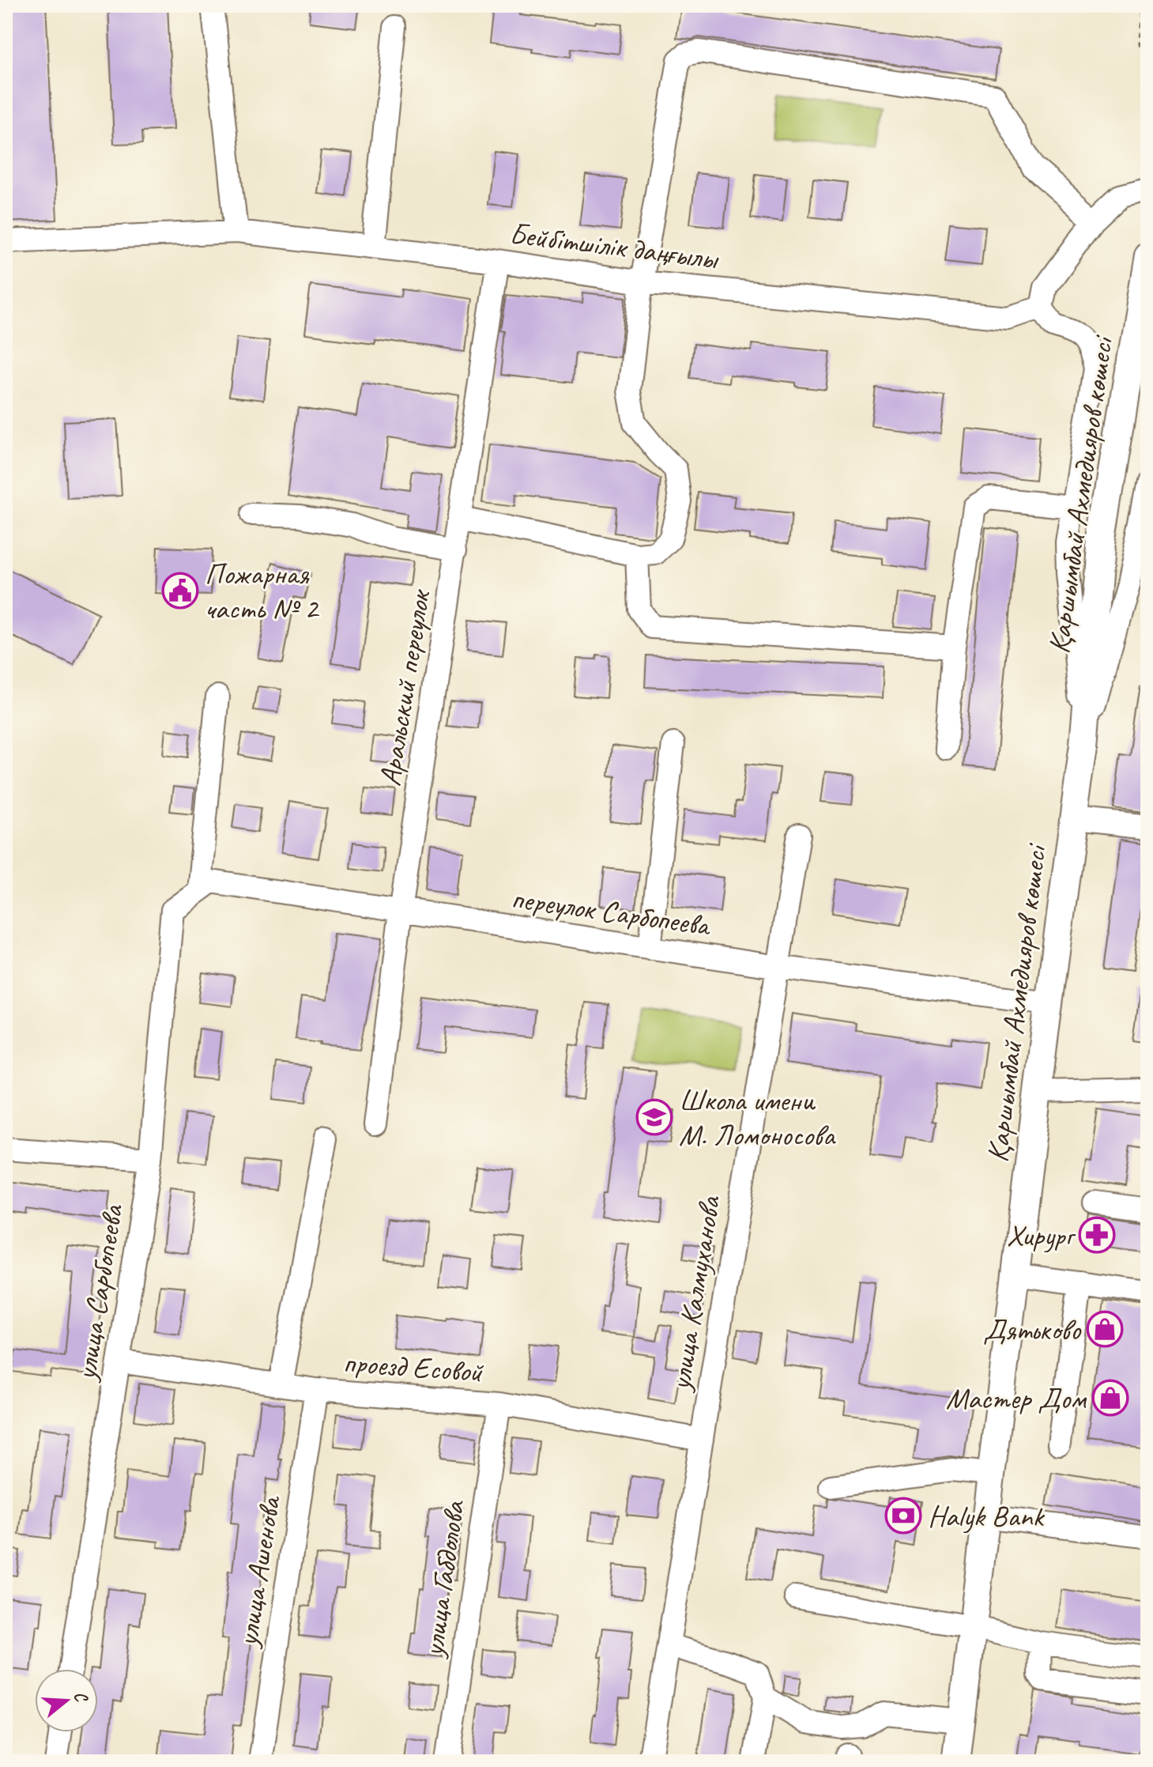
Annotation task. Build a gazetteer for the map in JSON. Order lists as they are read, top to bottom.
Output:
{
  "streets": {
    "main road": ["Қаршымбай Ахмедияров көшесі"],
    "street": [
      "Бейбітшілік даңғылы",
      "Аральский переулок",
      "переулок Сарбопеева",
      "улица Сарбопеева",
      "улица Калмуханова",
      "проезд Есовой",
      "улица Ашенова",
      "улица Габдолова"
    ]
  },
  "crossings": [
    ["Бейбітшілік даңғылы", "Аральский переулок"],
    ["Қаршымбай Ахмедияров көшесі", "переулок Сарбопеева"],
    ["Аральский переулок", "переулок Сарбопеева"],
    ["переулок Сарбопеева", "улица Сарбопеева"],
    ["переулок Сарбопеева", "улица Калмуханова"],
    ["улица Сарбопеева", "проезд Есовой"],
    ["улица Калмуханова", "проезд Есовой"],
    ["проезд Есовой", "улица Ашенова"],
    ["проезд Есовой", "улица Габдолова"]
  ],
  "places": {
    "public building": ["Пожарная часть № 2"],
    "school or university": ["Школа имени М. Ломоносова"],
    "pharmacy": ["Хирург"],
    "shop": ["Дятьково", "Мастер Дом"],
    "bank": ["Halyk Bank"]
  },
  "north": "right"
}
